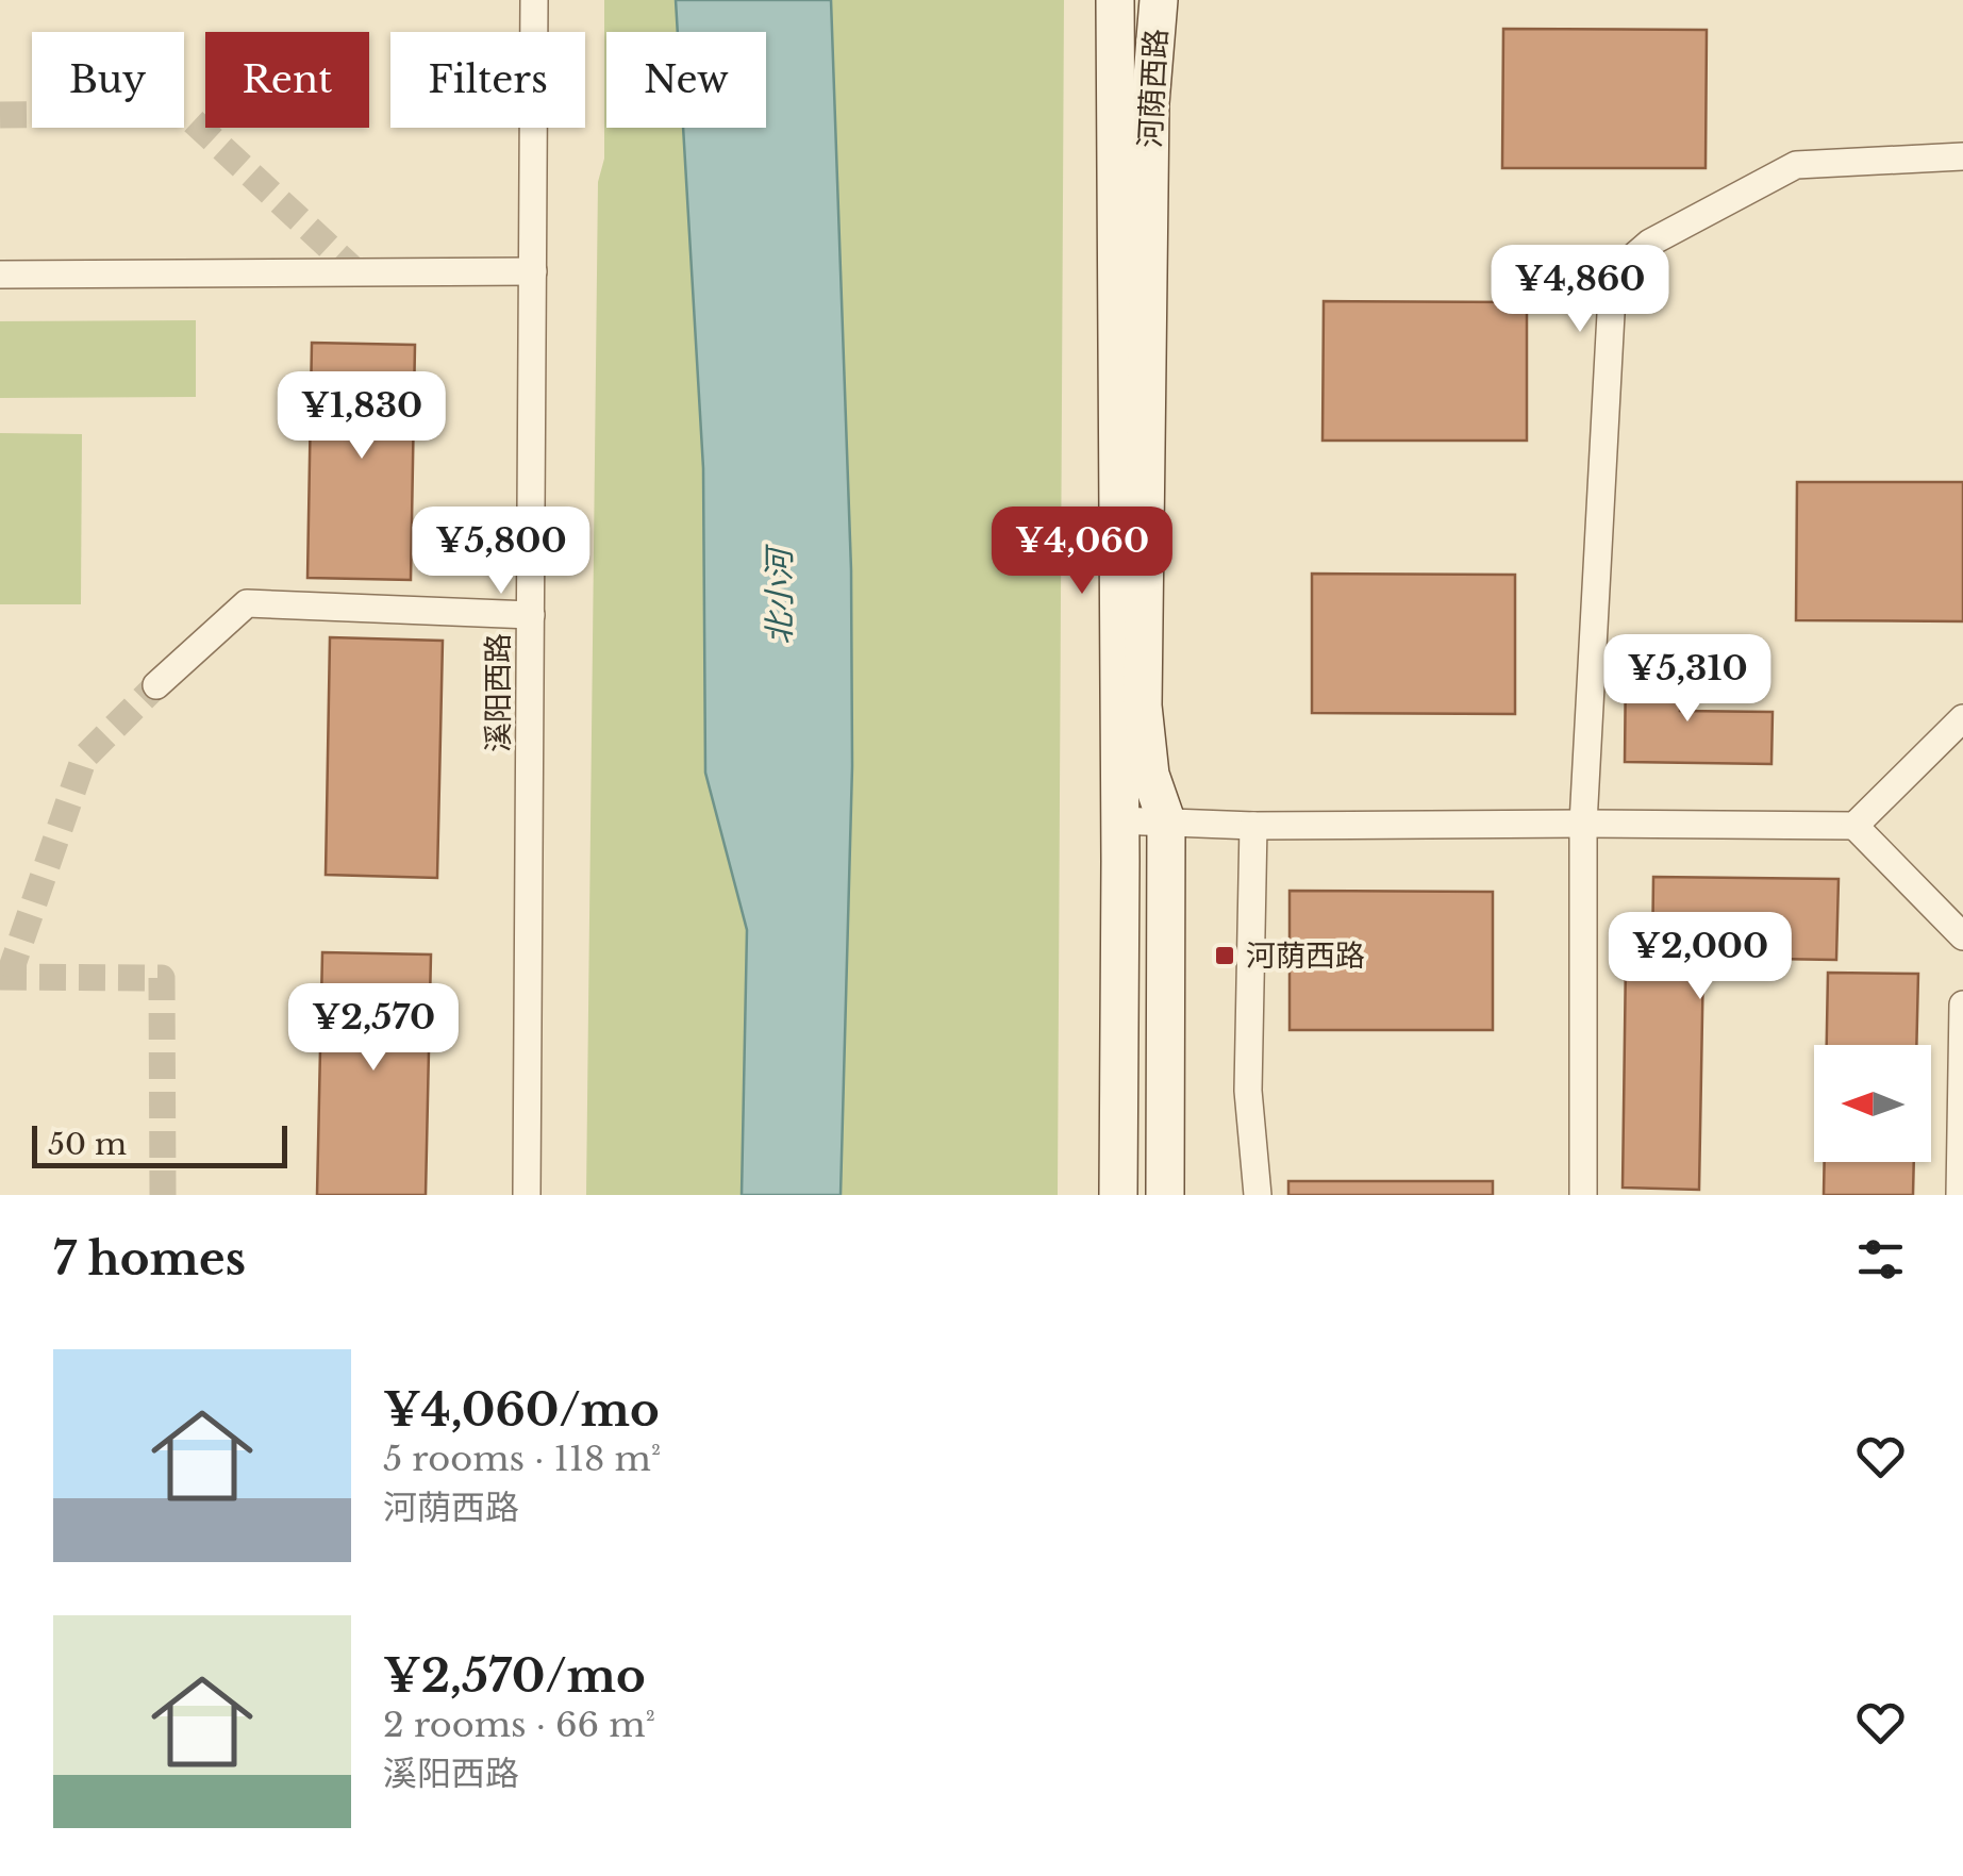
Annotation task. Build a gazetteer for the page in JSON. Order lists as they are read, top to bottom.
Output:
{
  "streets": {
    "street": ["河荫西路", "溪阳西路"]
  },
  "water": ["北小河"],
  "places": {
    "transit": ["河荫西路"]
  },
  "scale_bar": "50 m",
  "north": "left",
  "page": {
    "chip": [
      "Buy",
      "Rent",
      "Filters",
      "New"
    ],
    "price": [
      "¥4,860",
      "¥1,830",
      "¥5,800",
      "¥4,060",
      "¥5,310",
      "¥2,000",
      "¥2,570"
    ],
    "scale": "50 m",
    "heading": "7 homes",
    "list": [
      {
        "name": "¥4,060/mo",
        "note": "5 rooms · 118 m² · 河荫西路"
      },
      {
        "name": "¥2,570/mo",
        "note": "2 rooms · 66 m² · 溪阳西路"
      }
    ]
  }
}
